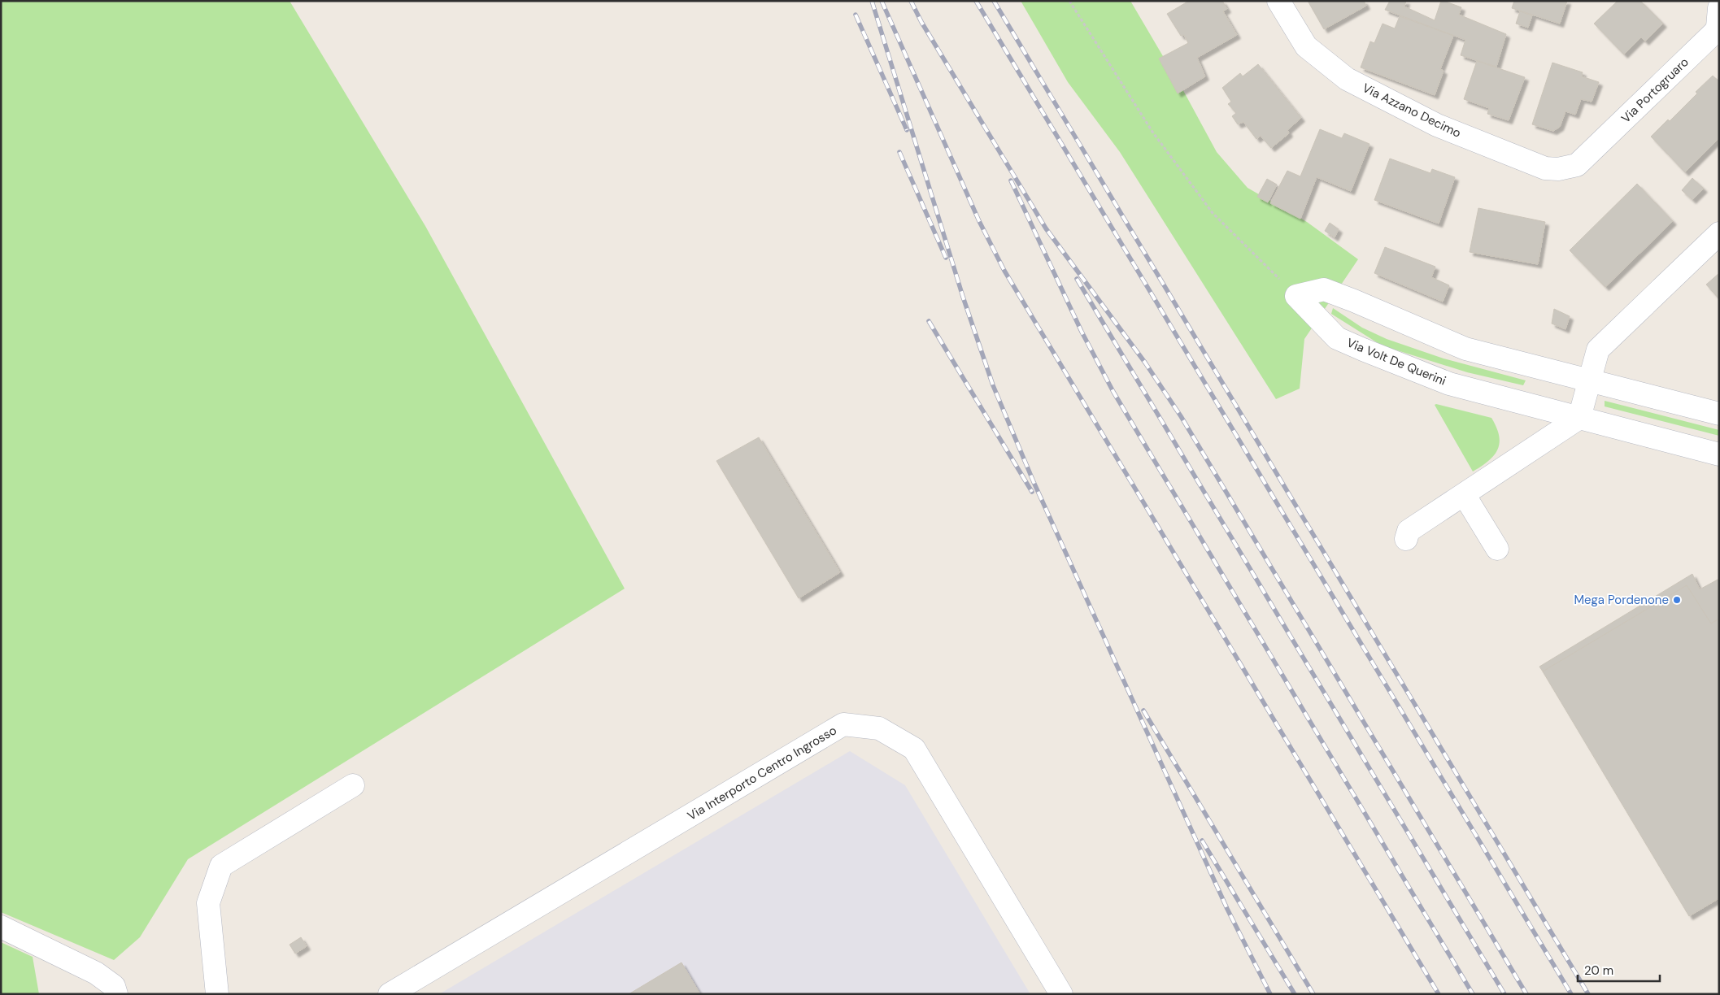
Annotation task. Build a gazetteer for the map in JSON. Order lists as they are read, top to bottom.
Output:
{
  "streets": {
    "street": [
      "Via Portogruaro",
      "Via Azzano Decimo",
      "Via Volt De Querini",
      "Via Interporto Centro Ingrosso"
    ]
  },
  "crossings": [
    ["Via Portogruaro", "Via Azzano Decimo"]
  ],
  "places": ["Mega Pordenone"],
  "scale_bar": "20 m"
}
